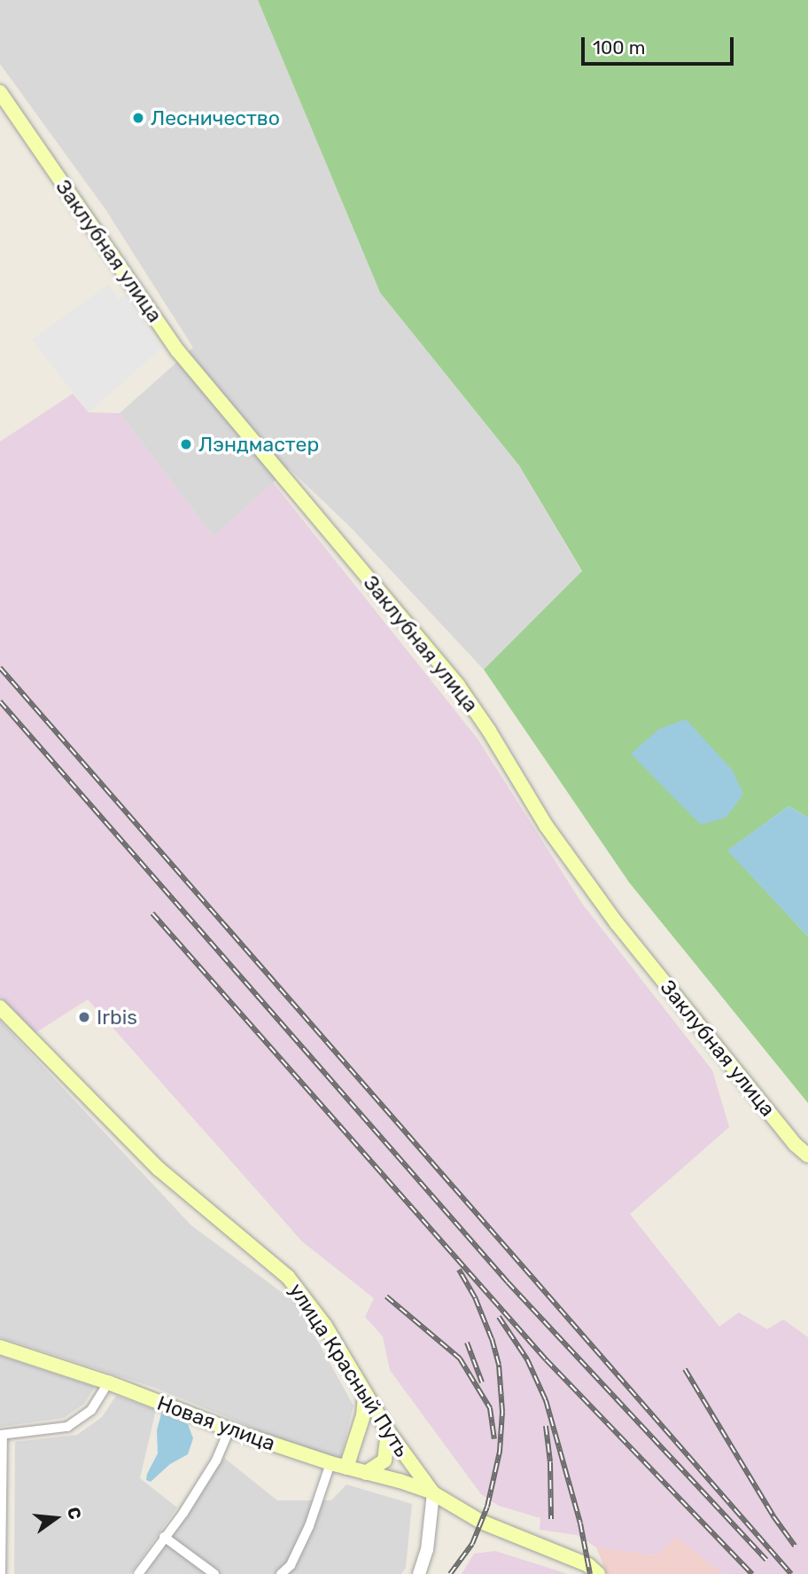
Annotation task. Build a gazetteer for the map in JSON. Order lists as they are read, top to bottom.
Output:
{
  "streets": {
    "main road": ["Заклубная улица", "улица Красный Путь", "Новая улица"]
  },
  "crossings": [
    ["улица Красный Путь", "Новая улица"]
  ],
  "places": ["Лесничество", "Лэндмастер", "Irbis"],
  "scale_bar": "100 m",
  "north": "right"
}
